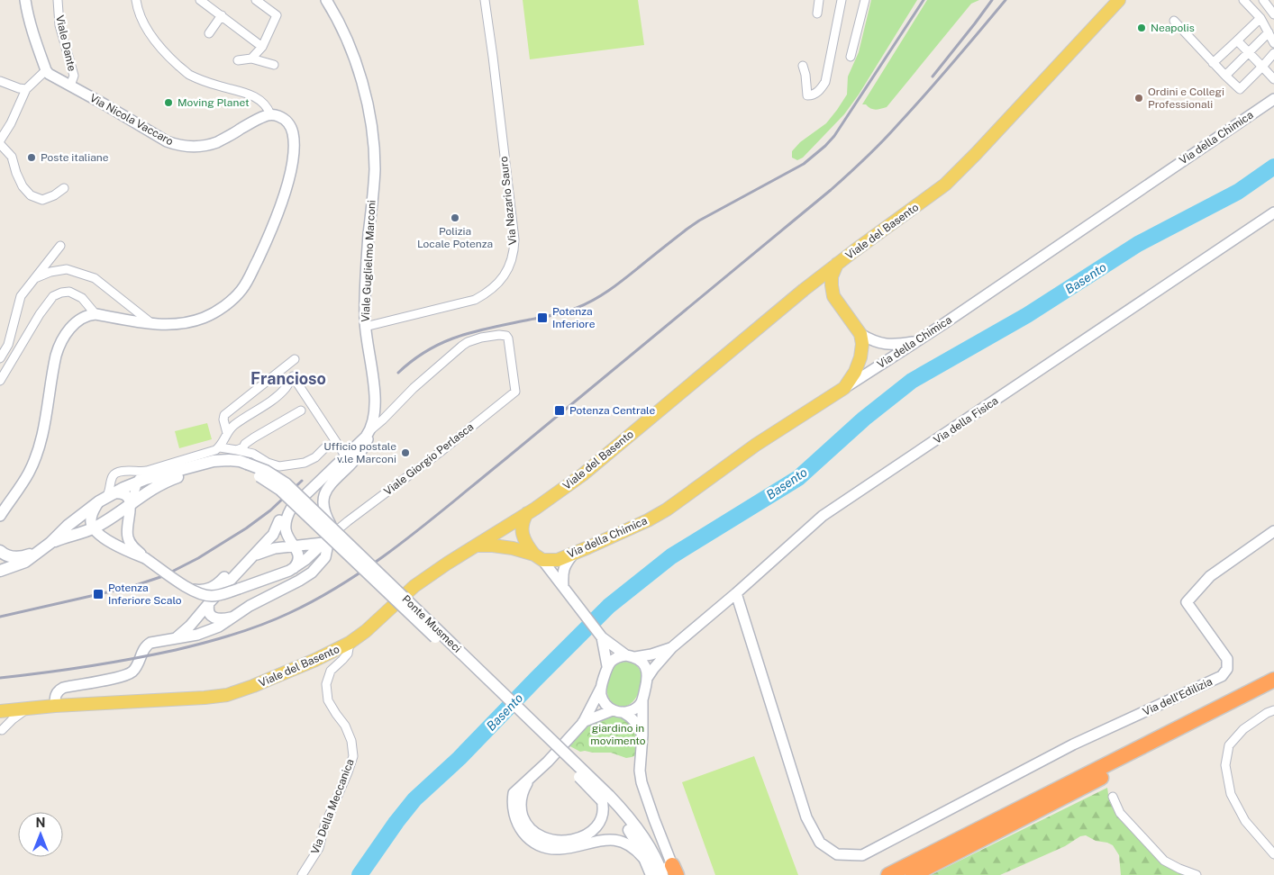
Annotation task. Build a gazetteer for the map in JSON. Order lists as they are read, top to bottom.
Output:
{
  "streets": {
    "main road": ["Via della Chimica", "Viale del Basento", "Ponte Musmeci"],
    "street": [
      "Viale Dante",
      "Via Nicola Vaccaro",
      "Via Nazario Sauro",
      "Viale Guglielmo Marconi",
      "Via della Fisica",
      "Viale Giorgio Perlasca",
      "Via dell'Edilizia",
      "Via Della Meccanica"
    ]
  },
  "crossings": [
    ["Viale Dante", "Via Nicola Vaccaro"],
    ["Via Nazario Sauro", "Viale Guglielmo Marconi"],
    ["Viale del Basento", "Via Della Meccanica"],
    ["Viale Guglielmo Marconi", "Viale Giorgio Perlasca"],
    ["Viale Guglielmo Marconi", "Ponte Musmeci"],
    ["Via della Fisica", "Via dell'Edilizia"],
    ["Viale Giorgio Perlasca", "Ponte Musmeci"]
  ],
  "districts": ["Francioso"],
  "water": ["Basento"],
  "parks": ["giardino in movimento"],
  "places": {
    "other": [
      "Neapolis",
      "Ordini e Collegi Professionali",
      "Moving Planet",
      "Poste italiane",
      "Polizia Locale Potenza",
      "Ufficio postale v.le Marconi"
    ],
    "transit": ["Potenza Inferiore", "Potenza Centrale", "Potenza Inferiore Scalo"]
  },
  "north": "top"
}
